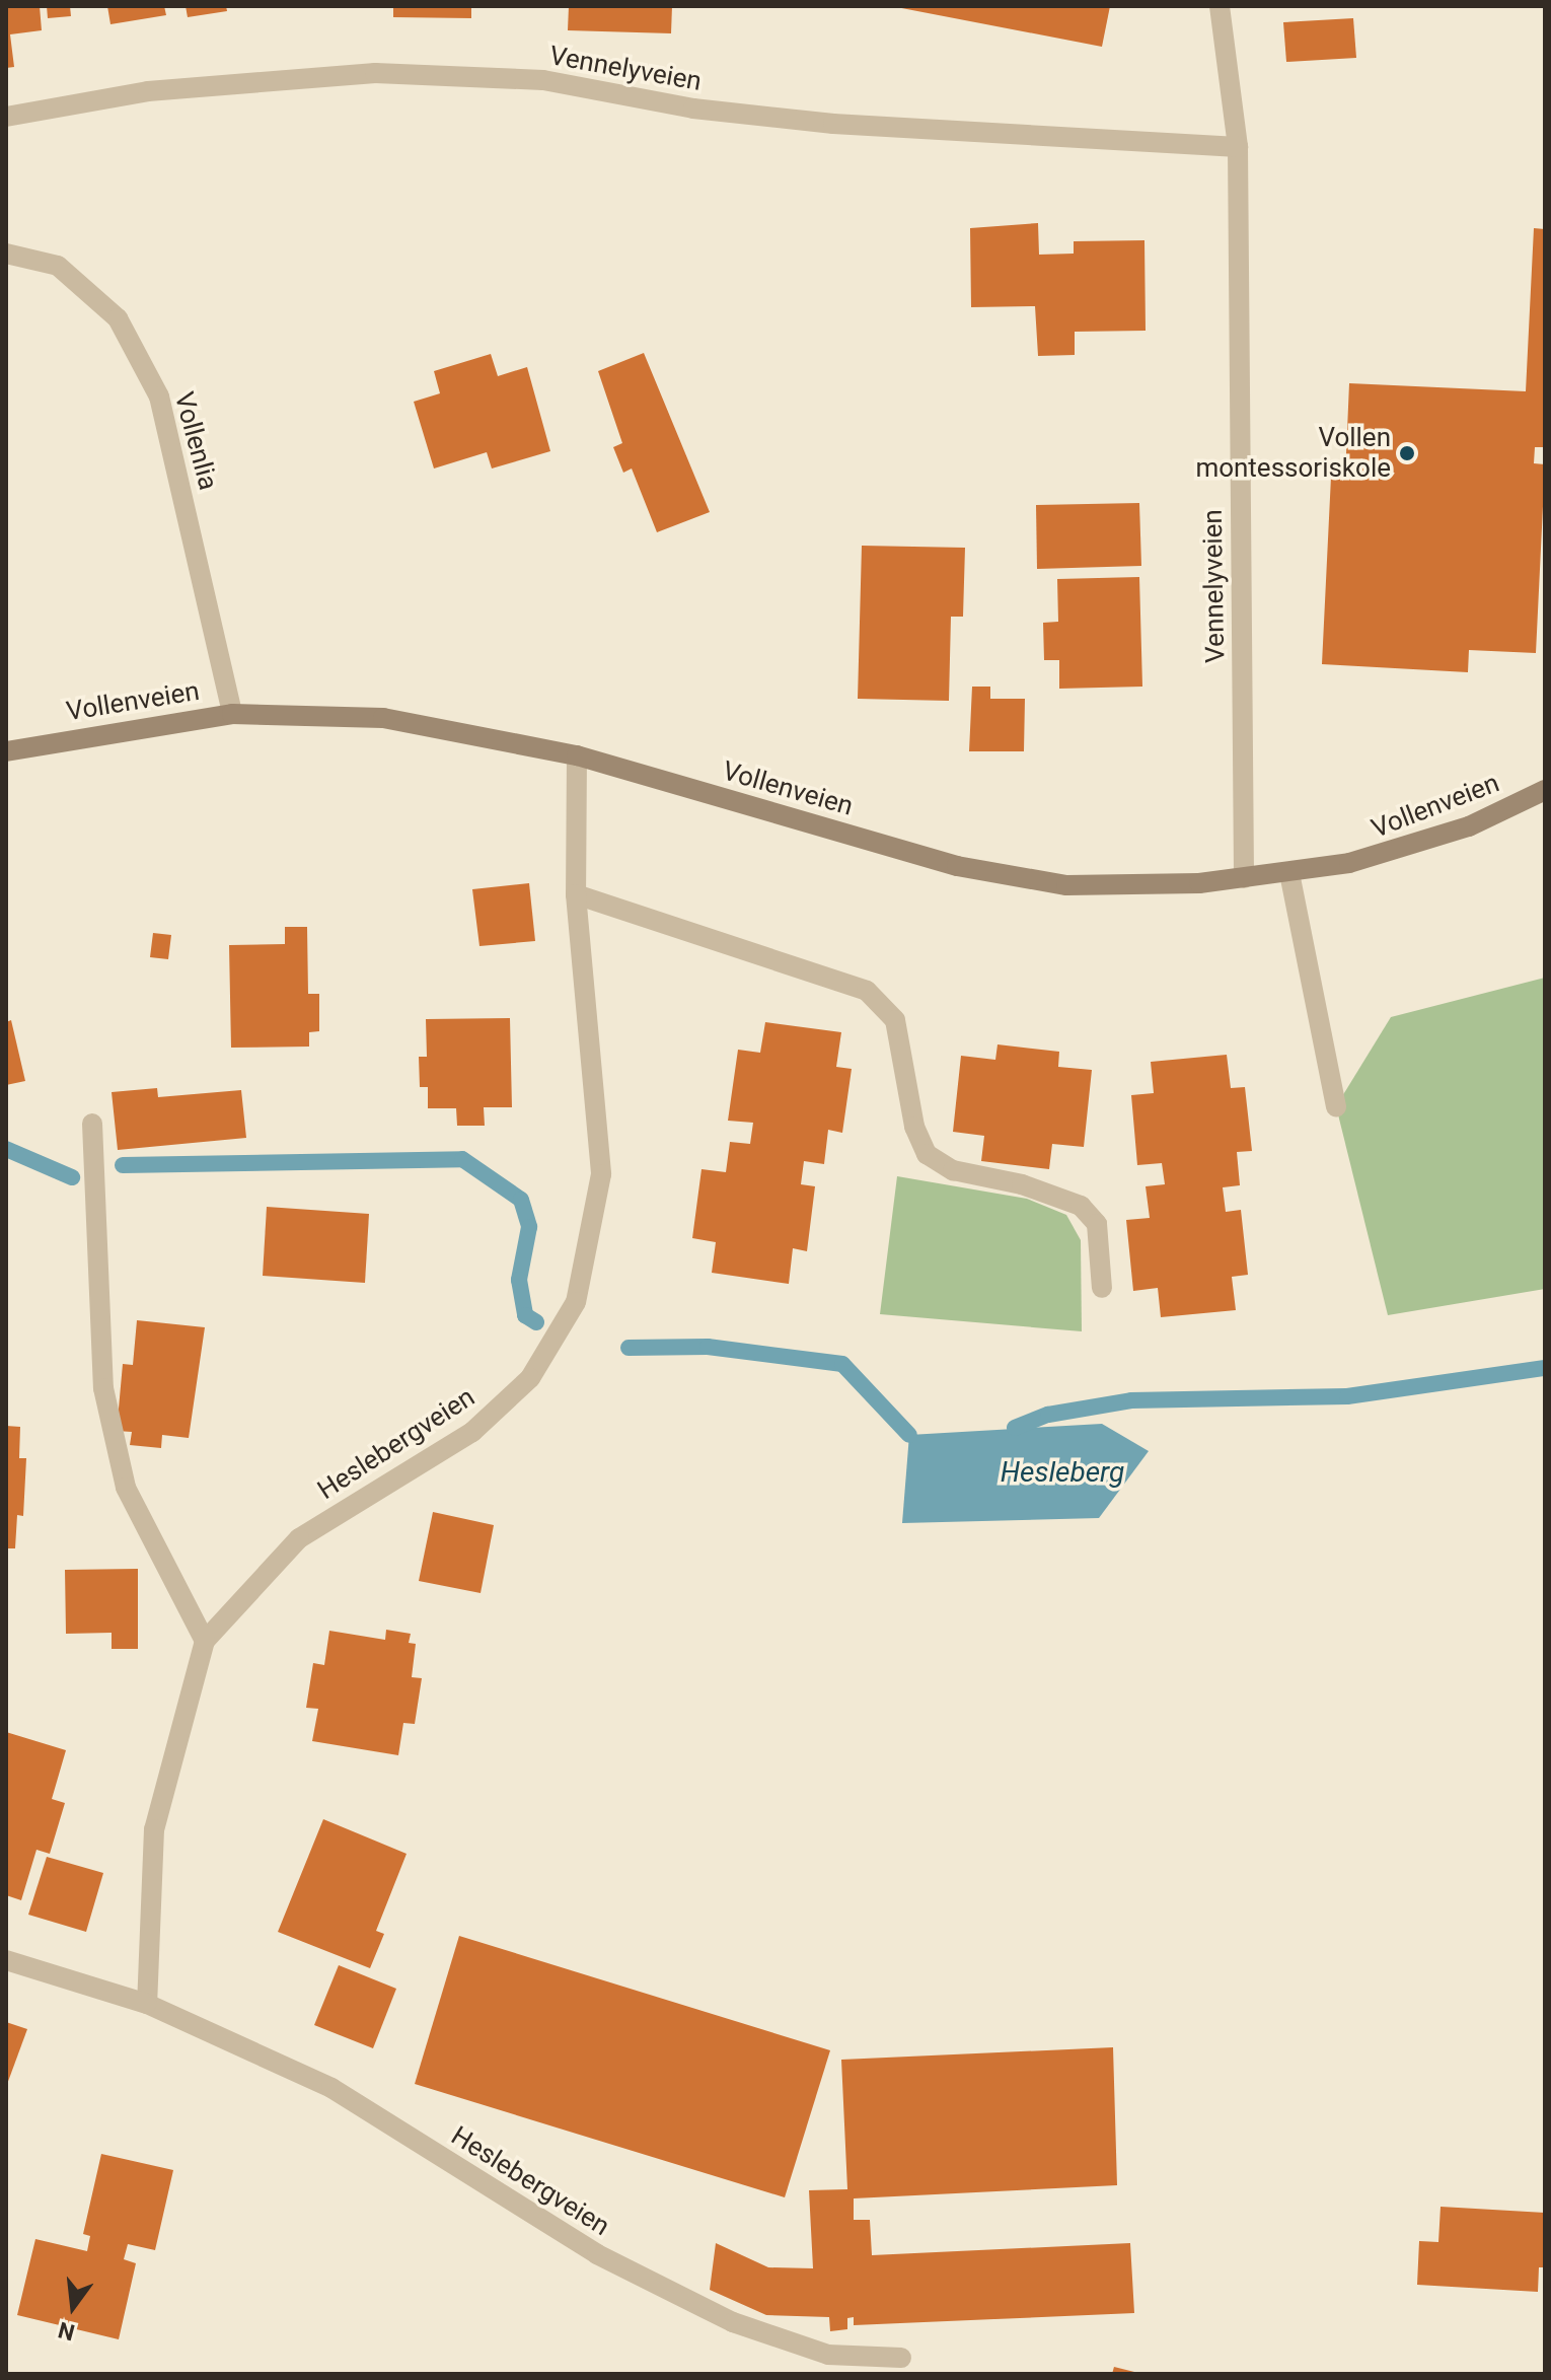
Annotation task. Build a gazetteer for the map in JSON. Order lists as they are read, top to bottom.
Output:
{
  "streets": {
    "main road": ["Vollenveien"],
    "street": ["Vennelyveien", "Vollenlia", "Heslebergveien"]
  },
  "crossings": [
    ["Vennelyveien", "Vollenveien"],
    ["Vollenlia", "Vollenveien"],
    ["Vollenveien", "Heslebergveien"]
  ],
  "water": ["Hesleberg"],
  "places": ["Vollen montessoriskole"],
  "north": "bottom"
}
